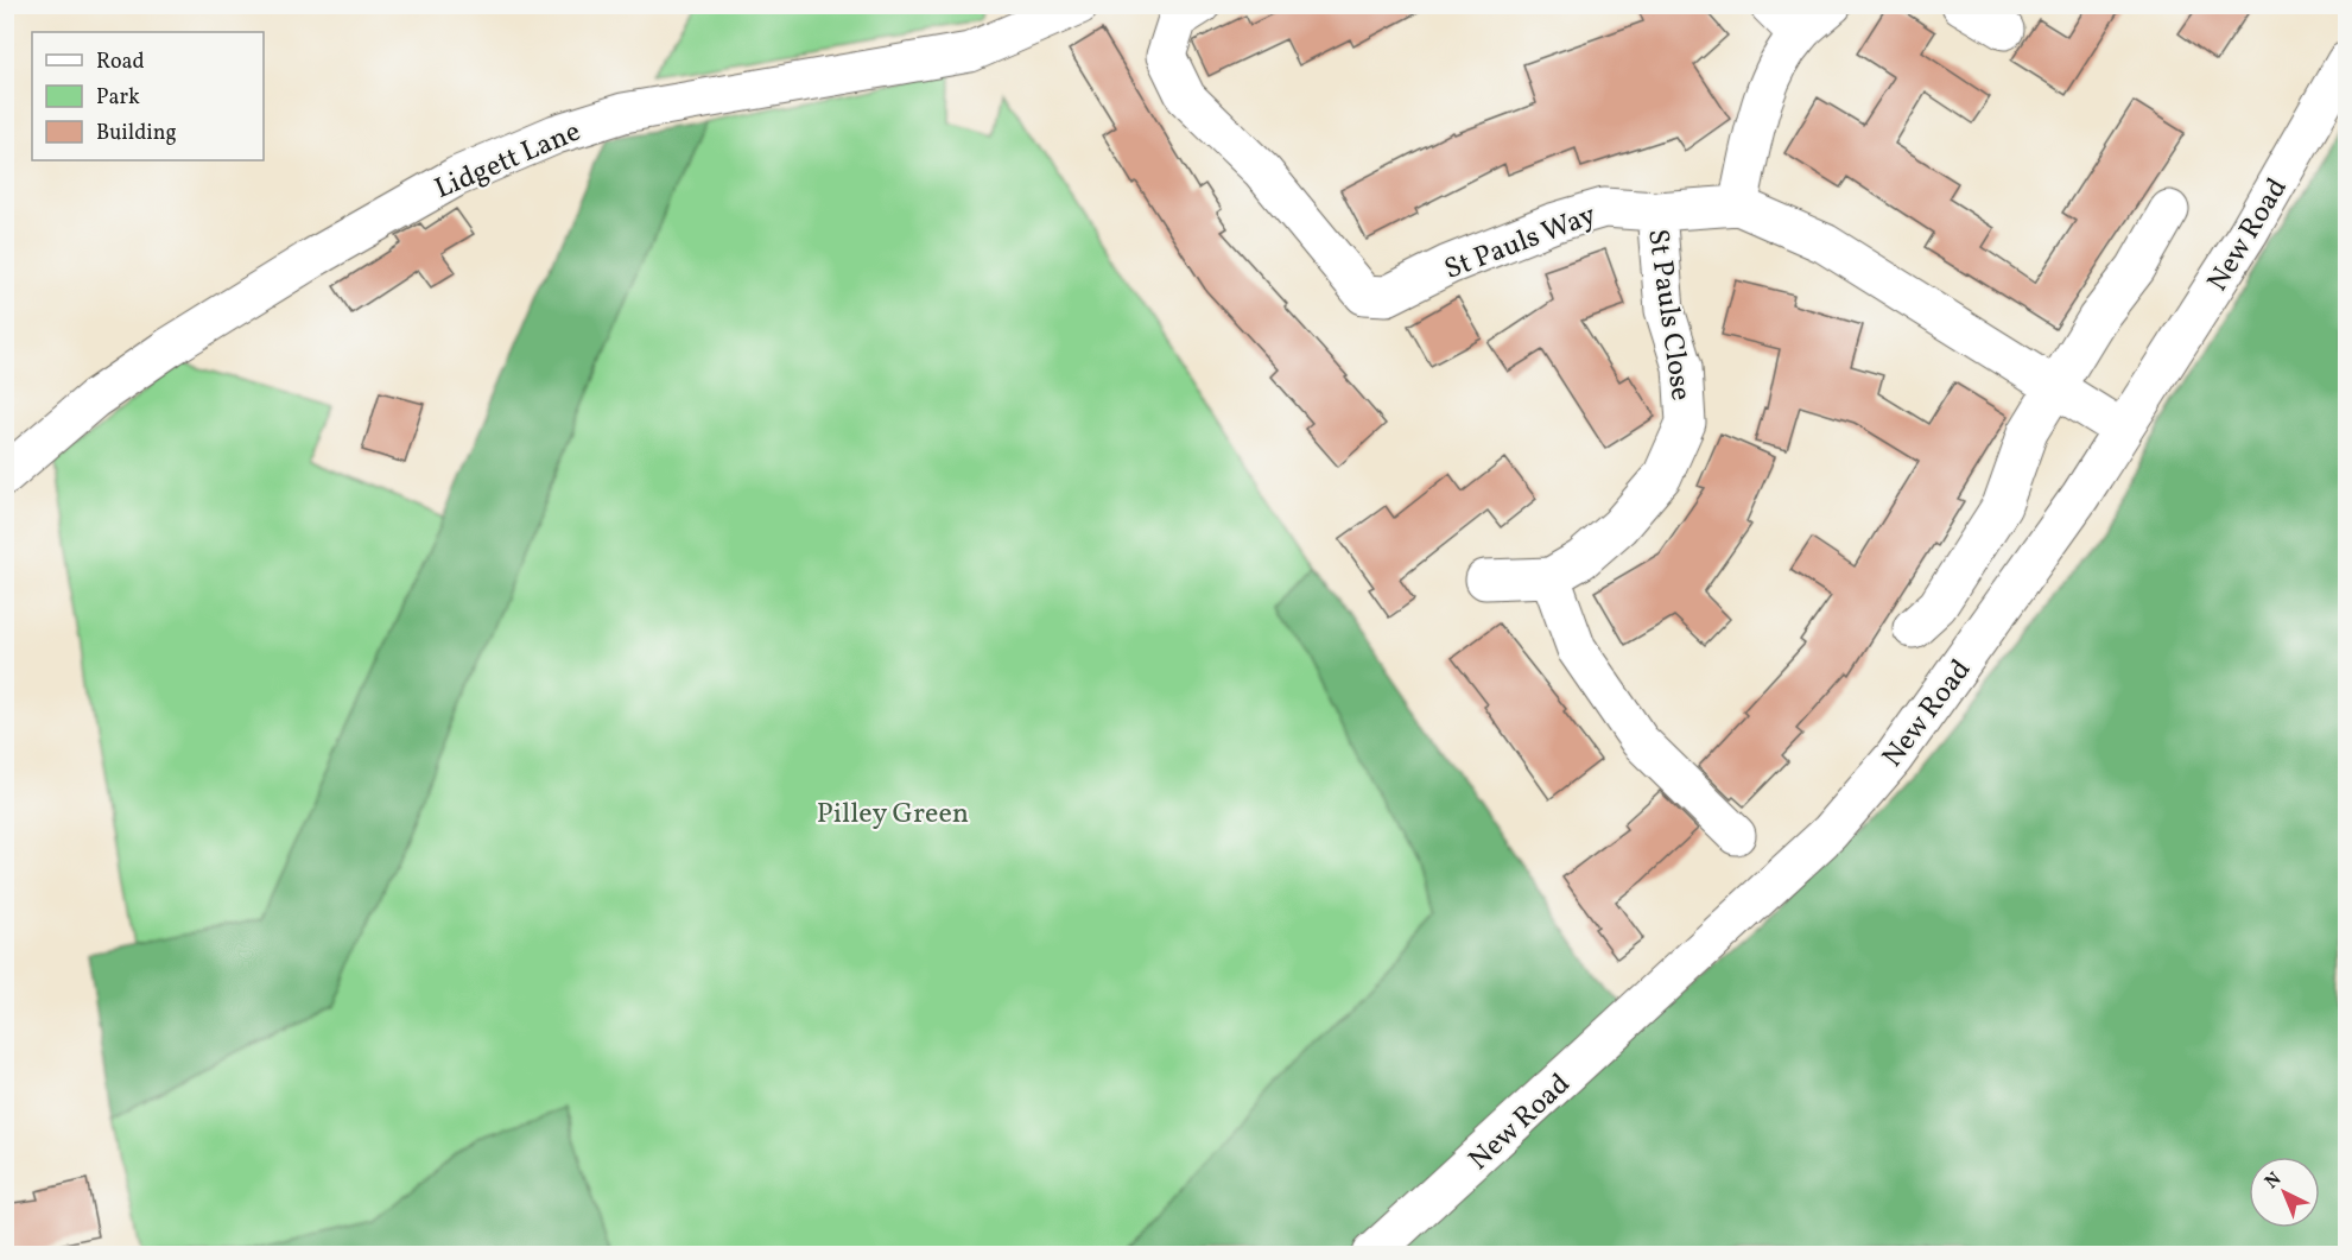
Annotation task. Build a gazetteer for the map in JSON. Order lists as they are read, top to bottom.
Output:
{
  "streets": {
    "street": [
      "Lidgett Lane",
      "New Road",
      "St Pauls Way",
      "St Pauls Close"
    ]
  },
  "crossings": [
    ["New Road", "St Pauls Way"],
    ["St Pauls Way", "St Pauls Close"]
  ],
  "parks": ["Pilley Green"],
  "legend": ["Road", "Park", "Building"],
  "north": "top left"
}
